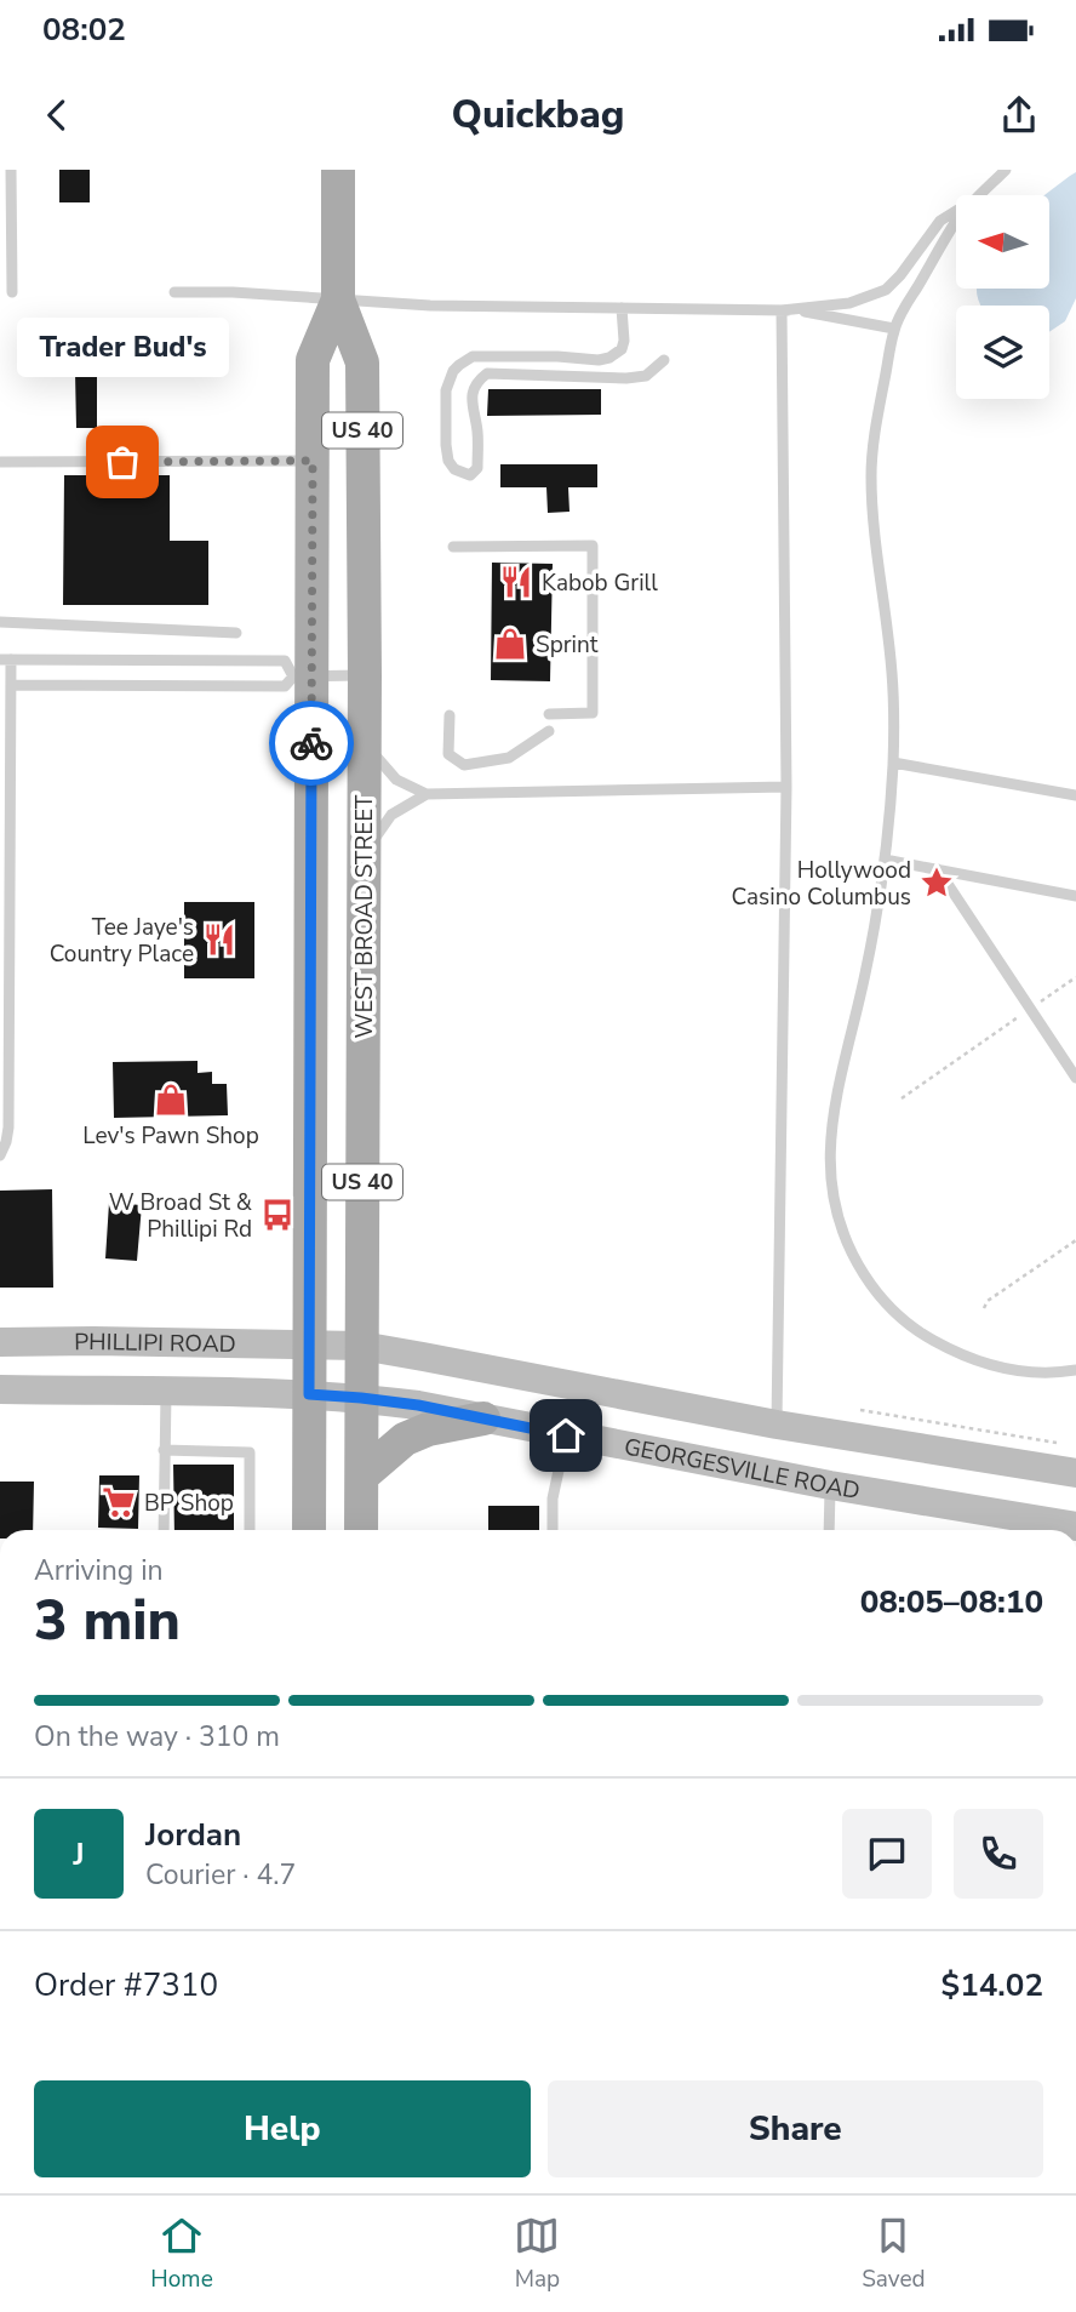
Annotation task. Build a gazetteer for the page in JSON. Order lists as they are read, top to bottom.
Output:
{
  "streets": {
    "main road": [
      "US 40",
      "WEST BROAD STREET",
      "PHILLIPI ROAD",
      "GEORGESVILLE ROAD"
    ]
  },
  "crossings": [
    ["WEST BROAD STREET", "PHILLIPI ROAD"],
    ["WEST BROAD STREET", "GEORGESVILLE ROAD"],
    ["PHILLIPI ROAD", "GEORGESVILLE ROAD"]
  ],
  "places": {
    "other": ["Trader Bud's"],
    "restaurant": ["Kabob Grill", "Tee Jaye's Country Place"],
    "shop": ["Sprint", "Lev's Pawn Shop"],
    "place": ["Hollywood Casino Columbus"],
    "bus stop": ["W Broad St & Phillipi Rd"],
    "supermarket": ["BP Shop"]
  },
  "north": "left",
  "page": {
    "status": "08:02",
    "header": "Quickbag",
    "bubble": "Trader Bud's",
    "heading": ["3 min", "Arriving in", "08:05–08:10"],
    "panel": [
      "Jordan",
      "Courier · 4.7",
      "Order #7310",
      "$14.02"
    ],
    "bar": "On the way · 310 m",
    "round": "J",
    "buttons": ["Help", "Share"],
    "tabs": ["Home", "Map", "Saved"]
  }
}
